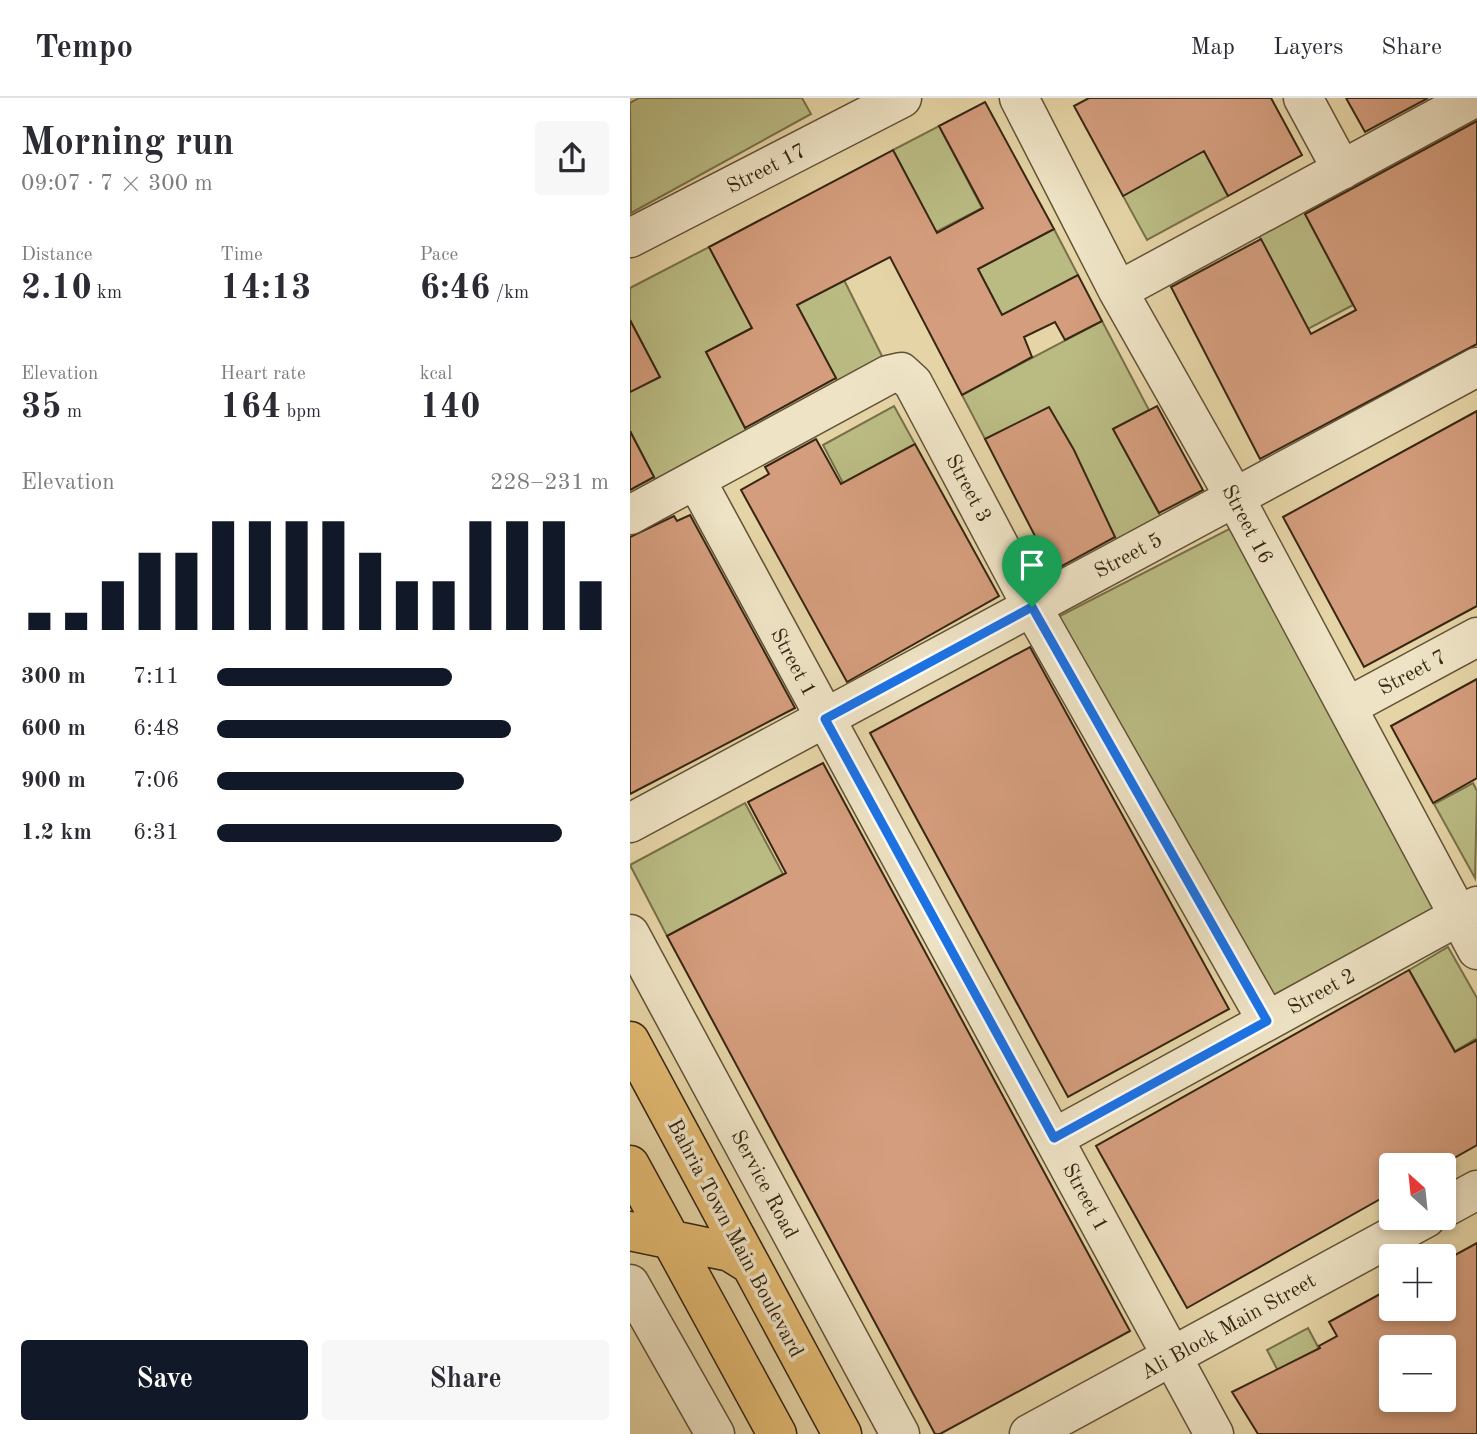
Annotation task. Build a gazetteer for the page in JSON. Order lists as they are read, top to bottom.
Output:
{
  "streets": {
    "main road": ["Bahria Town Main Boulevard"],
    "street": [
      "Street 17",
      "Street 3",
      "Street 16",
      "Street 5",
      "Street 1",
      "Street 7",
      "Street 2",
      "Service Road",
      "Ali Block Main Street"
    ]
  },
  "crossings": [
    ["Street 3", "Street 5"],
    ["Street 3", "Street 1"],
    ["Street 3", "Street 2"],
    ["Street 16", "Street 5"],
    ["Street 16", "Street 7"],
    ["Street 16", "Street 2"],
    ["Street 5", "Street 1"],
    ["Street 1", "Street 2"],
    ["Street 1", "Ali Block Main Street"]
  ],
  "north": "top left",
  "page": {
    "header": "Tempo",
    "nav": ["Map", "Layers", "Share"],
    "heading": ["Morning run", "09:07 · 7 × 300 m"],
    "stats": [
      ["Distance", "2.10 km"],
      ["Time", "14:13"],
      ["Pace", "6:46 /km"],
      ["Elevation", "35 m"],
      ["Heart rate", "164 bpm"],
      ["kcal", "140"]
    ],
    "chart": ["Elevation", "228–231 m"],
    "list": [
      {
        "name": "300 m",
        "note": "7:11"
      },
      {
        "name": "600 m",
        "note": "6:48"
      },
      {
        "name": "900 m",
        "note": "7:06"
      },
      {
        "name": "1.2 km",
        "note": "6:31"
      }
    ],
    "map_buttons": ["+", "−"],
    "buttons": ["Save", "Share"]
  }
}
